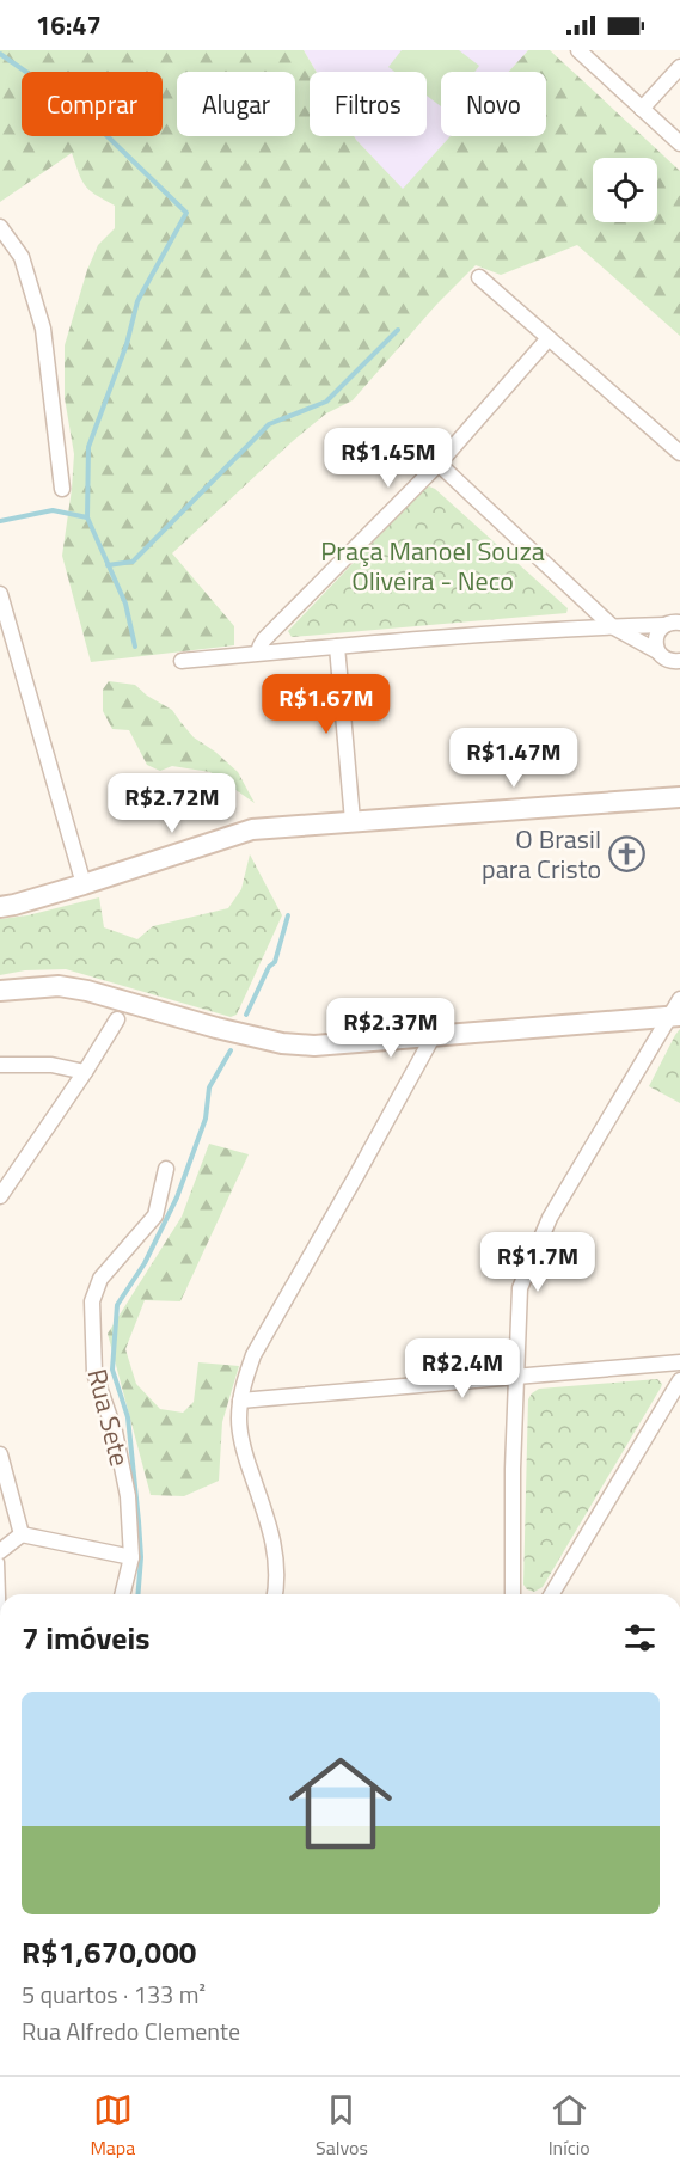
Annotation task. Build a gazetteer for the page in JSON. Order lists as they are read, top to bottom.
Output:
{
  "streets": {
    "street": ["Rua Sete"]
  },
  "parks": ["Praça Manoel Souza Oliveira - Neco"],
  "places": {
    "church": ["O Brasil para Cristo"]
  },
  "page": {
    "status": "16:47",
    "chip": [
      "Comprar",
      "Alugar",
      "Filtros",
      "Novo"
    ],
    "price": [
      "R$1.45M",
      "R$1.67M",
      "R$1.47M",
      "R$2.72M",
      "R$2.37M",
      "R$1.7M",
      "R$2.4M"
    ],
    "heading": "7 imóveis",
    "list": [
      {
        "name": "R$1,670,000",
        "note": "5 quartos · 133 m² · Rua Alfredo Clemente"
      }
    ],
    "tabs": ["Mapa", "Salvos", "Início"]
  }
}
